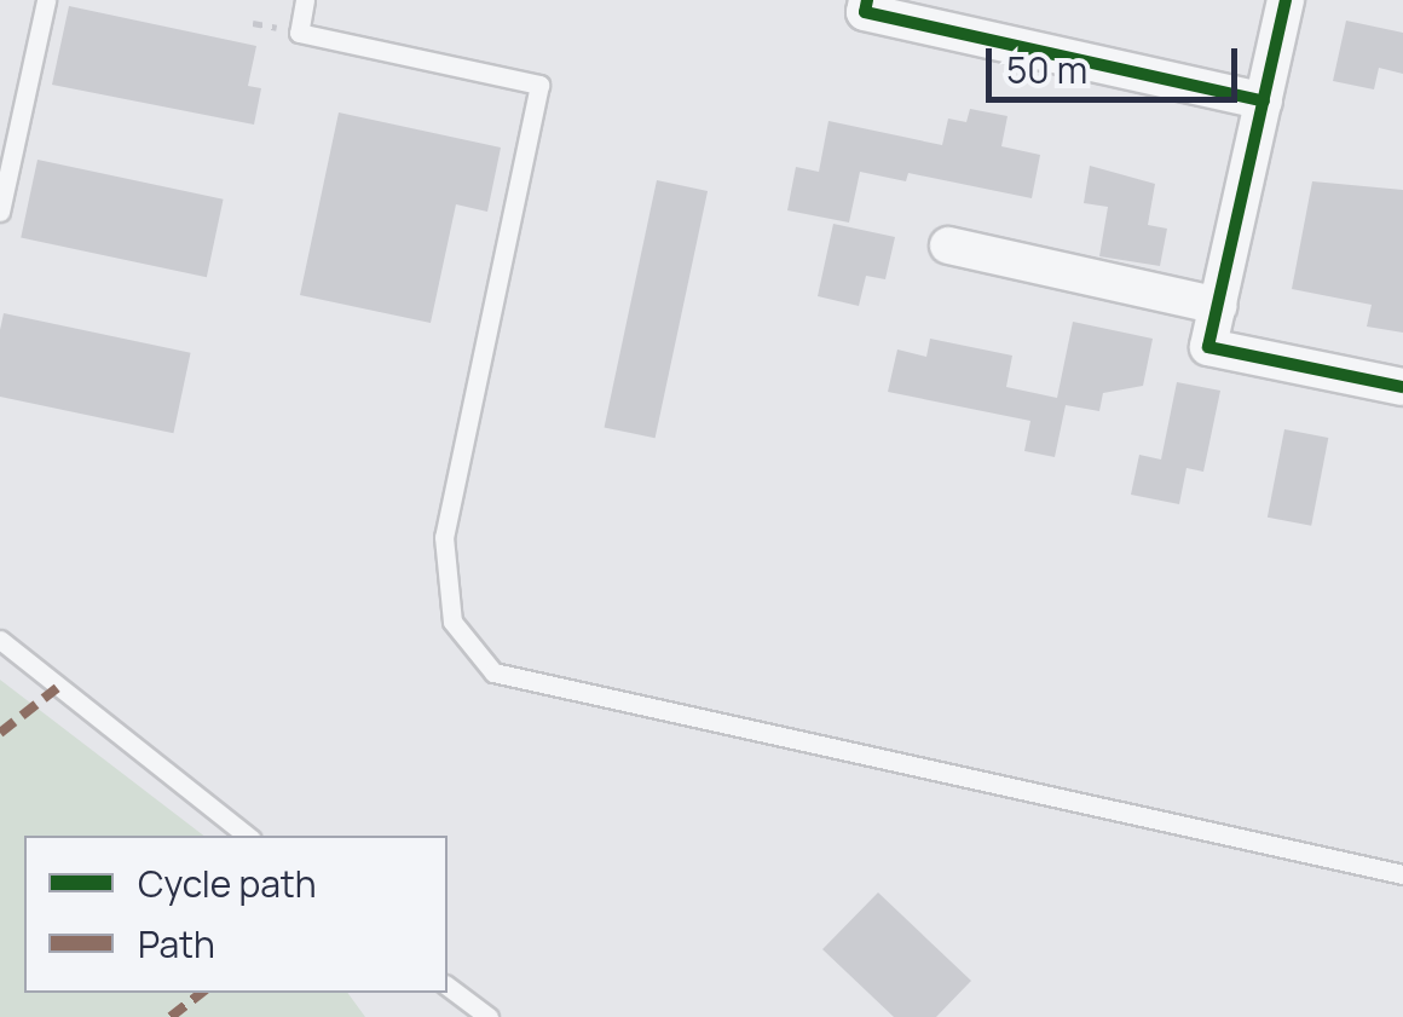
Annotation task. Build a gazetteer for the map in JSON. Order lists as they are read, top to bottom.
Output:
{
  "legend": ["Cycle path", "Path"],
  "scale_bar": "50 m"
}
